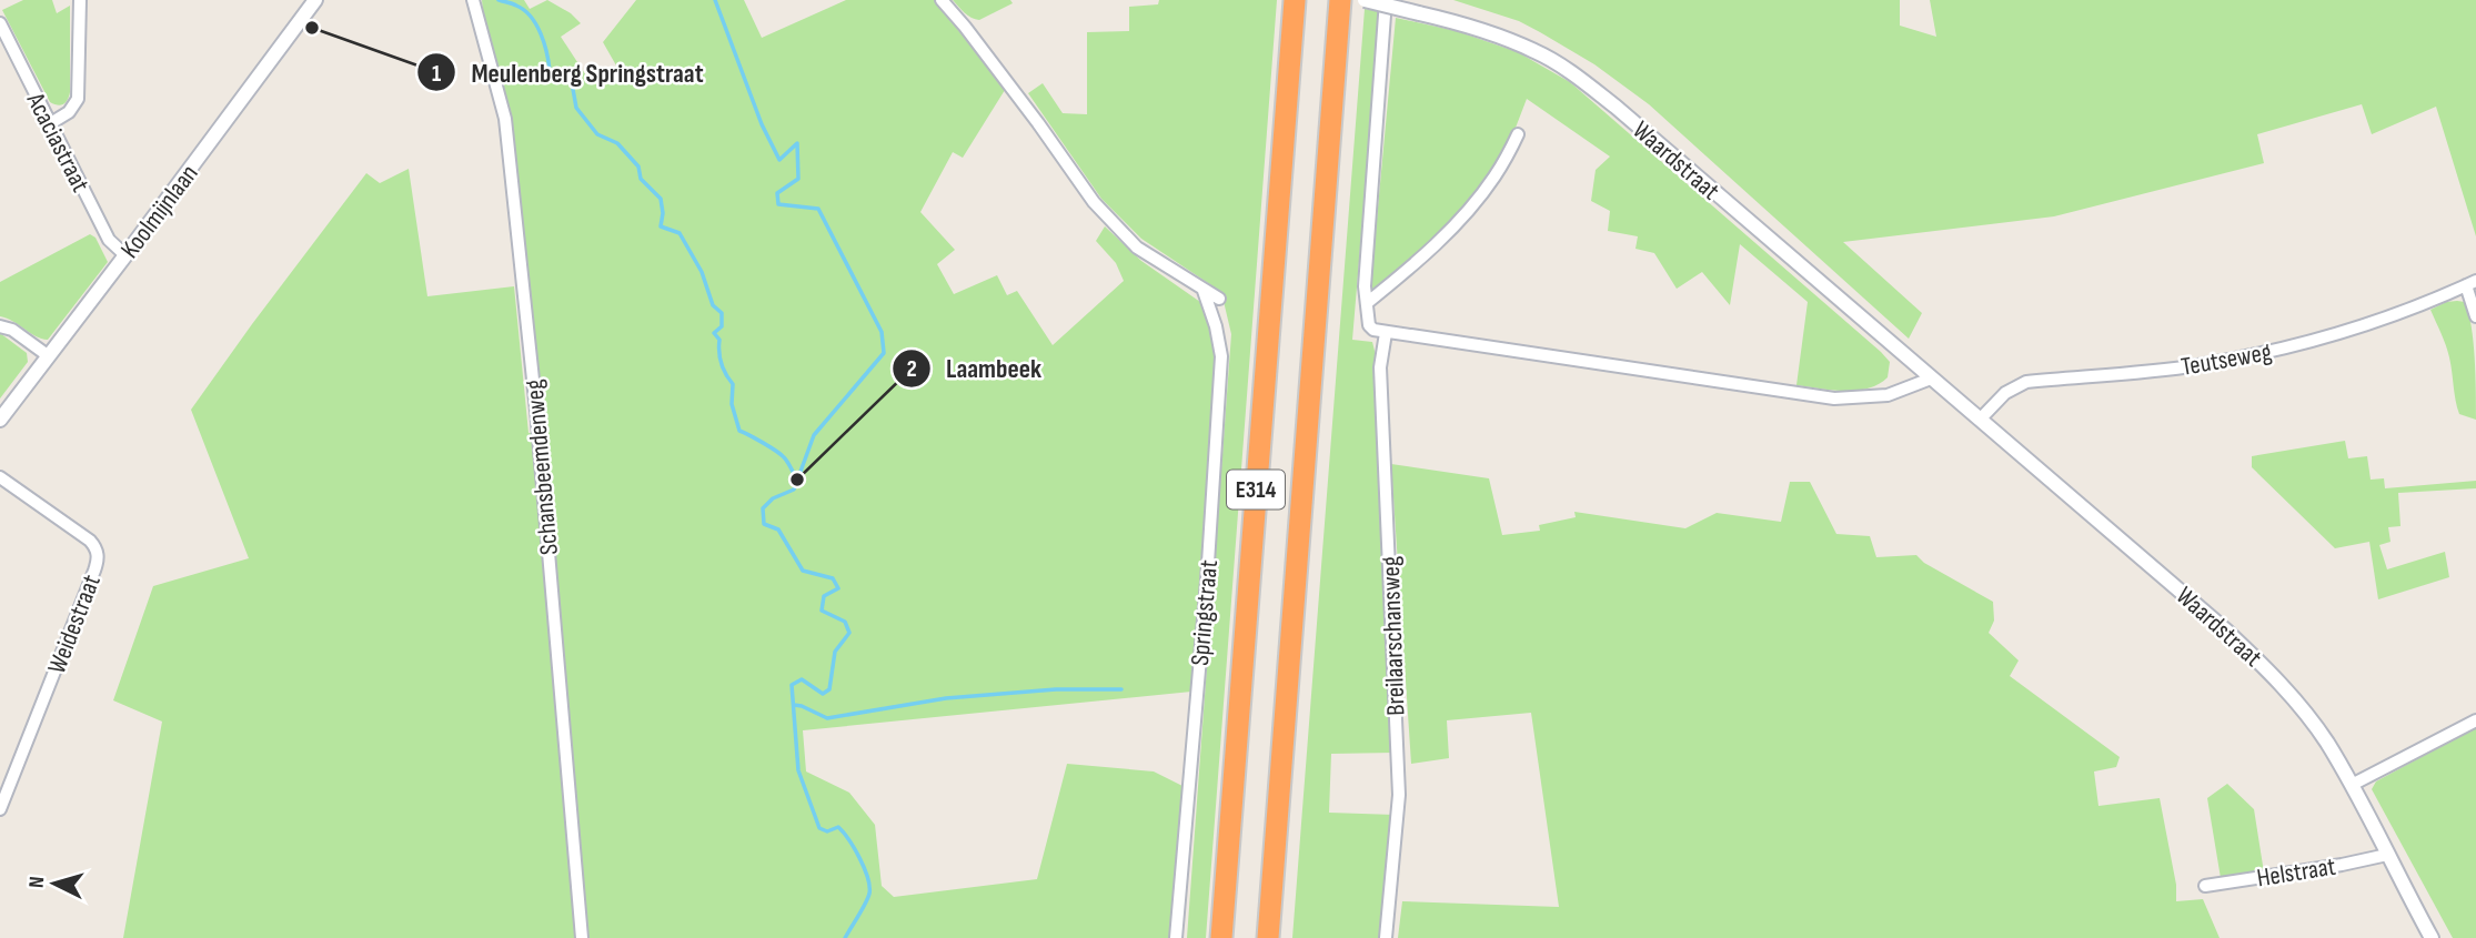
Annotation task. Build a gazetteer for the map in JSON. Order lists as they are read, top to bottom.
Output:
{
  "streets": {
    "highway": ["E314"],
    "street": [
      "Acaciastraat",
      "Waardstraat",
      "Koolmijnlaan",
      "Teutseweg",
      "Schansbeemdenweg",
      "Springstraat",
      "Weidestraat",
      "Breilaarschansweg",
      "Helstraat"
    ]
  },
  "crossings": [
    ["Acaciastraat", "Koolmijnlaan"],
    ["Waardstraat", "Teutseweg"],
    ["Waardstraat", "Helstraat"]
  ],
  "places": ["Meulenberg Springstraat", "Laambeek"],
  "north": "left"
}
